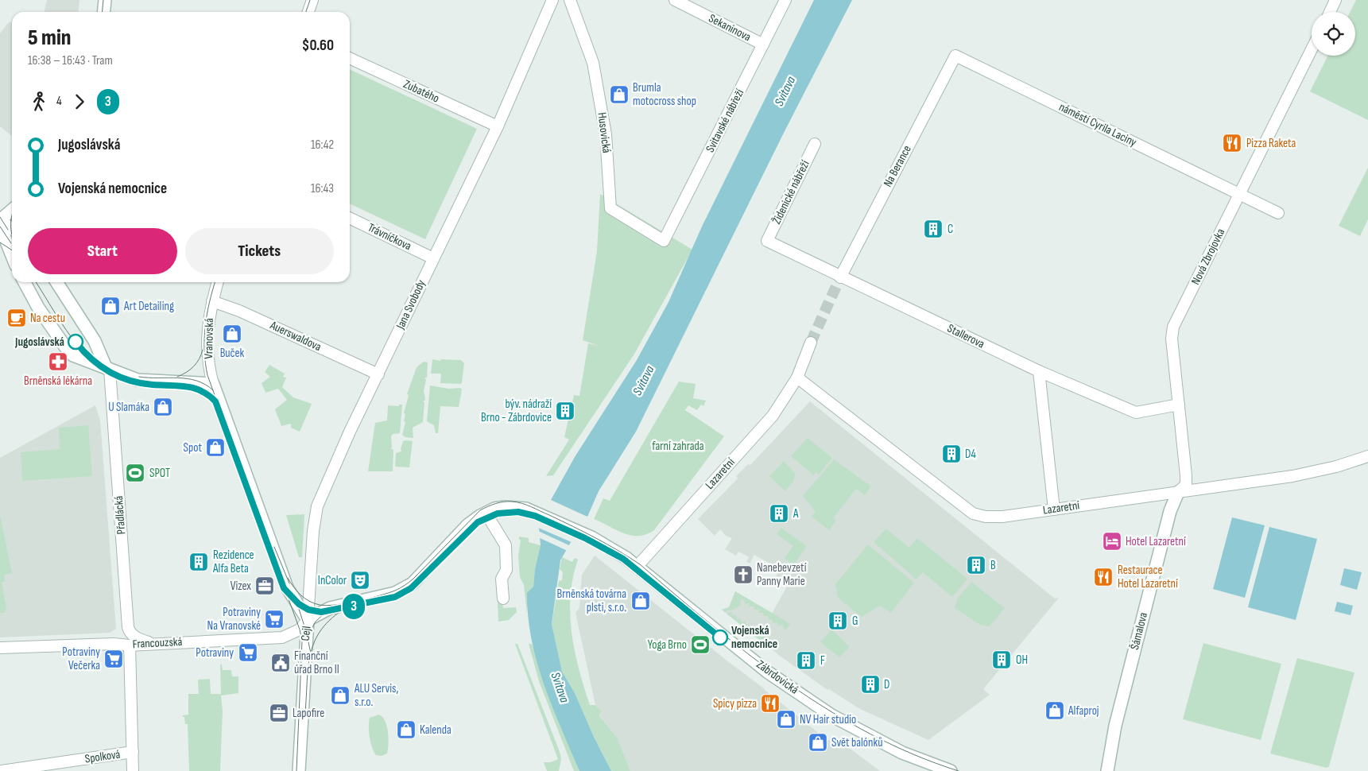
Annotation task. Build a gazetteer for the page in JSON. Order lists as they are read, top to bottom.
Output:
{
  "streets": {
    "street": [
      "Sekaninova",
      "Zubatého",
      "Svitavské nábřeží",
      "náměstí Cyrila Laciny",
      "Husovická",
      "Na Berance",
      "Židenické nábřeží",
      "Trávníčkova",
      "Nová Zbrojovka",
      "Jana Svobody",
      "Auerswaldova",
      "Stallerova",
      "Vranovská",
      "Lazaretní",
      "Přadlácká",
      "Šámalova",
      "Cejl",
      "Francouzská",
      "Zábrdovická",
      "Spolková"
    ]
  },
  "crossings": [
    ["Sekaninova", "Svitavské nábřeží"],
    ["Zubatého", "Jana Svobody"],
    ["Svitavské nábřeží", "Husovická"],
    ["náměstí Cyrila Laciny", "Na Berance"],
    ["náměstí Cyrila Laciny", "Nová Zbrojovka"],
    ["Na Berance", "Stallerova"],
    ["Židenické nábřeží", "Stallerova"],
    ["Trávníčkova", "Jana Svobody"],
    ["Nová Zbrojovka", "Stallerova"],
    ["Nová Zbrojovka", "Lazaretní"],
    ["Nová Zbrojovka", "Šámalova"],
    ["Jana Svobody", "Auerswaldova"],
    ["Jana Svobody", "Vranovská"],
    ["Jana Svobody", "Cejl"],
    ["Jana Svobody", "Francouzská"],
    ["Auerswaldova", "Vranovská"],
    ["Vranovská", "Cejl"],
    ["Vranovská", "Francouzská"],
    ["Lazaretní", "Šámalova"],
    ["Lazaretní", "Zábrdovická"],
    ["Přadlácká", "Francouzská"],
    ["Cejl", "Francouzská"],
    ["Cejl", "Zábrdovická"]
  ],
  "water": ["Svitava"],
  "parks": ["farní zahrada"],
  "places": {
    "shop": [
      "Brumla motocross shop",
      "Art Detailing",
      "Buček",
      "U Slamáka",
      "Spot",
      "Brněnská továrna plsti, s.r.o.",
      "ALU Servis, s.r.o.",
      "Alfaproj",
      "NV Hair studio",
      "Kalenda",
      "Svět balónků"
    ],
    "restaurant": ["Pizza Raketa", "Restaurace Hotel Lazaretní", "Spicy pizza"],
    "building": [
      "C",
      "býv. nádraží Brno - Zábrdovice",
      "D4",
      "A",
      "Rezidence Alfa Beta",
      "B",
      "G",
      "OH",
      "F",
      "D"
    ],
    "cafe": ["Na cestu"],
    "other": ["Jugoslávská", "Vojenská nemocnice"],
    "pharmacy": ["Brněnská lékárna"],
    "sports": ["SPOT", "Yoga Brno"],
    "hotel": ["Hotel Lazaretní"],
    "church": ["Nanebevzetí Panny Marie"],
    "theatre": ["InColor"],
    "office": ["Vizex", "Lapofire"],
    "supermarket": ["Potraviny Na Vranovské", "Potraviny", "Potraviny Večerka"],
    "public building": ["Finanční úřad Brno II"]
  },
  "lines": ["tram line 3"],
  "page": {
    "on_map": "3",
    "heading": ["5 min", "16:38 – 16:43 · Tram", "$0.60"],
    "legs": ["4", "3"],
    "list": [
      {
        "name": "Jugoslávská",
        "value": "16:42"
      },
      {
        "name": "Vojenská nemocnice",
        "value": "16:43"
      }
    ],
    "buttons": ["Start", "Tickets"]
  }
}
